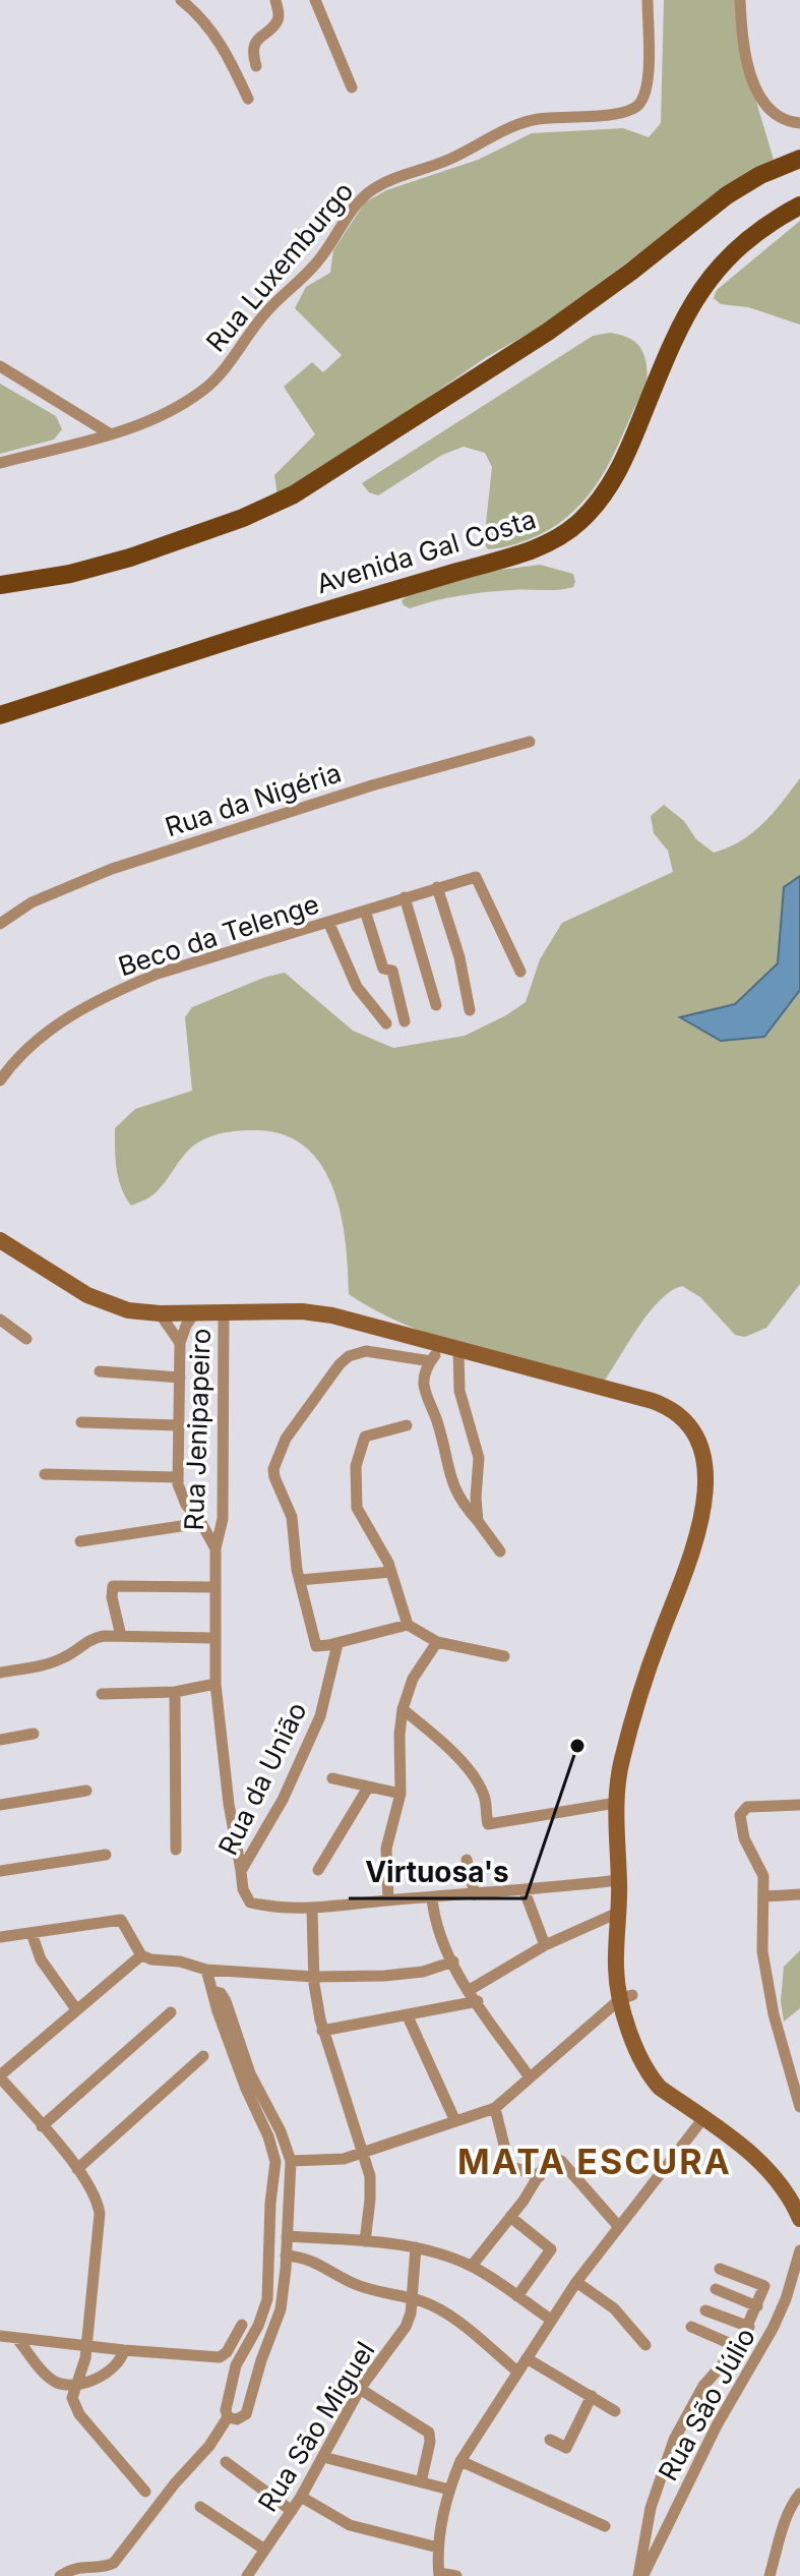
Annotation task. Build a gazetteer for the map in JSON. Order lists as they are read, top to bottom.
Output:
{
  "streets": {
    "main road": ["Avenida Gal Costa"],
    "street": [
      "Rua Luxemburgo",
      "Rua da Nigéria",
      "Beco da Telenge",
      "Rua Jenipapeiro",
      "Rua da União",
      "Rua São Júlio",
      "Rua São Miguel"
    ]
  },
  "crossings": [
    ["Rua Jenipapeiro", "Rua da União"]
  ],
  "districts": ["MATA ESCURA"],
  "places": ["Virtuosa's"]
}
